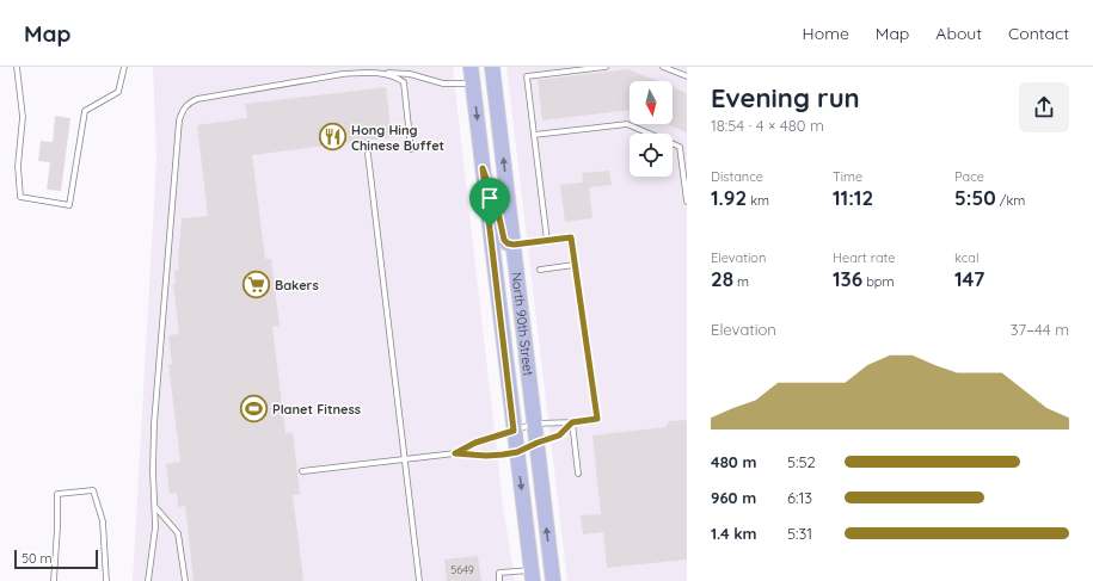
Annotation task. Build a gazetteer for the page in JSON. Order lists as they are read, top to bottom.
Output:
{
  "streets": {
    "main road": ["North 90th Street"]
  },
  "places": {
    "restaurant": ["Hong Hing Chinese Buffet"],
    "supermarket": ["Bakers"],
    "sports": ["Planet Fitness"]
  },
  "house_numbers": ["5649"],
  "scale_bar": "50 m",
  "north": "bottom",
  "page": {
    "header": "Map",
    "nav": [
      "Home",
      "Map",
      "About",
      "Contact"
    ],
    "heading": ["Evening run", "18:54 · 4 × 480 m"],
    "stats": [
      ["Distance", "1.92 km"],
      ["Time", "11:12"],
      ["Pace", "5:50 /km"],
      ["Elevation", "28 m"],
      ["Heart rate", "136 bpm"],
      ["kcal", "147"]
    ],
    "chart": ["Elevation", "37–44 m"],
    "list": [
      {
        "name": "480 m",
        "note": "5:52"
      },
      {
        "name": "960 m",
        "note": "6:13"
      },
      {
        "name": "1.4 km",
        "note": "5:31"
      }
    ],
    "scale": "50 m"
  }
}
